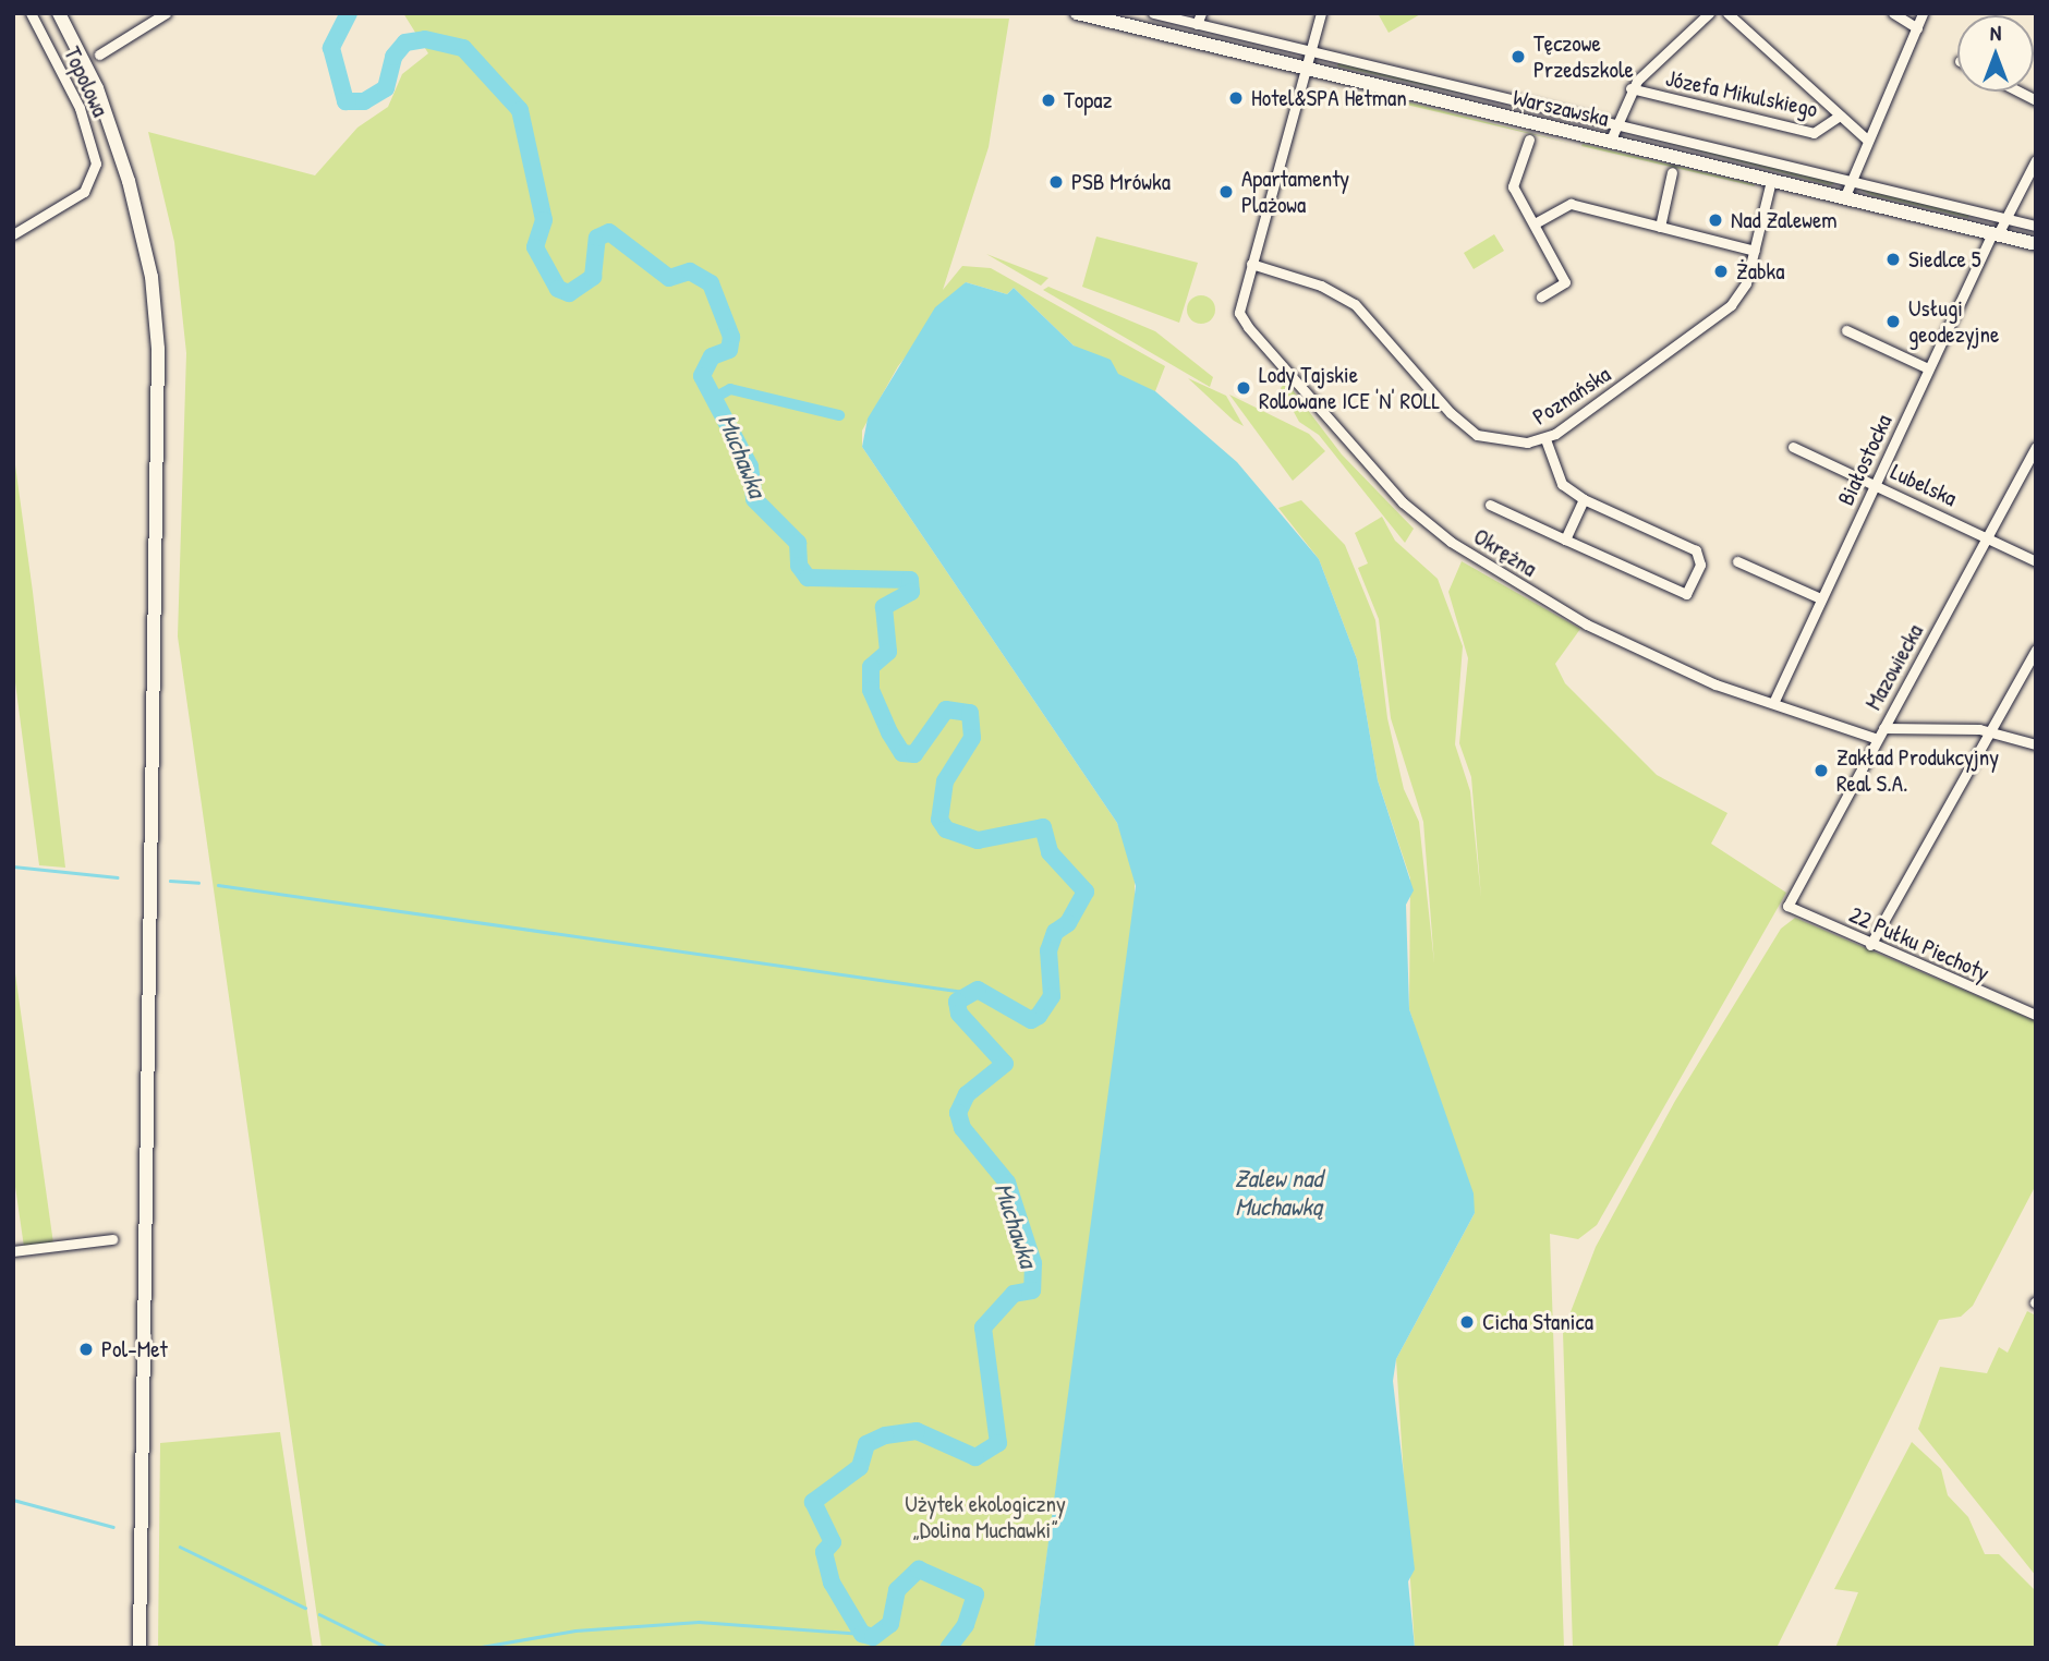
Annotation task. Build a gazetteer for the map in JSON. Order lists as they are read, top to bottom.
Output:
{
  "streets": {
    "main road": ["Warszawska"],
    "street": [
      "Topolowa",
      "Józefa Mikulskiego",
      "Poznańska",
      "Białostocka",
      "Lubelska",
      "Okrężna",
      "Mazowiecka",
      "22 Pułku Piechoty"
    ]
  },
  "crossings": [
    ["Warszawska", "Poznańska"],
    ["Warszawska", "Białostocka"],
    ["Warszawska", "Okrężna"],
    ["Poznańska", "Okrężna"],
    ["Białostocka", "Lubelska"],
    ["Białostocka", "Okrężna"],
    ["Lubelska", "Mazowiecka"],
    ["Okrężna", "Mazowiecka"],
    ["Mazowiecka", "22 Pułku Piechoty"]
  ],
  "water": ["Muchawka", "Zalew nad Muchawką"],
  "parks": ["Użytek ekologiczny „Dolina Muchawki”"],
  "places": [
    "Tęczowe Przedszkole",
    "Hotel&SPA Hetman",
    "Topaz",
    "PSB Mrówka",
    "Apartamenty Plażowa",
    "Nad Zalewem",
    "Siedlce 5",
    "Żabka",
    "Usługi geodezyjne",
    "Lody Tajskie Rollowane ICE 'N' ROLL",
    "Zakład Produkcyjny Real S.A.",
    "Cicha Stanica",
    "Pol-Met"
  ],
  "north": "top"
}
